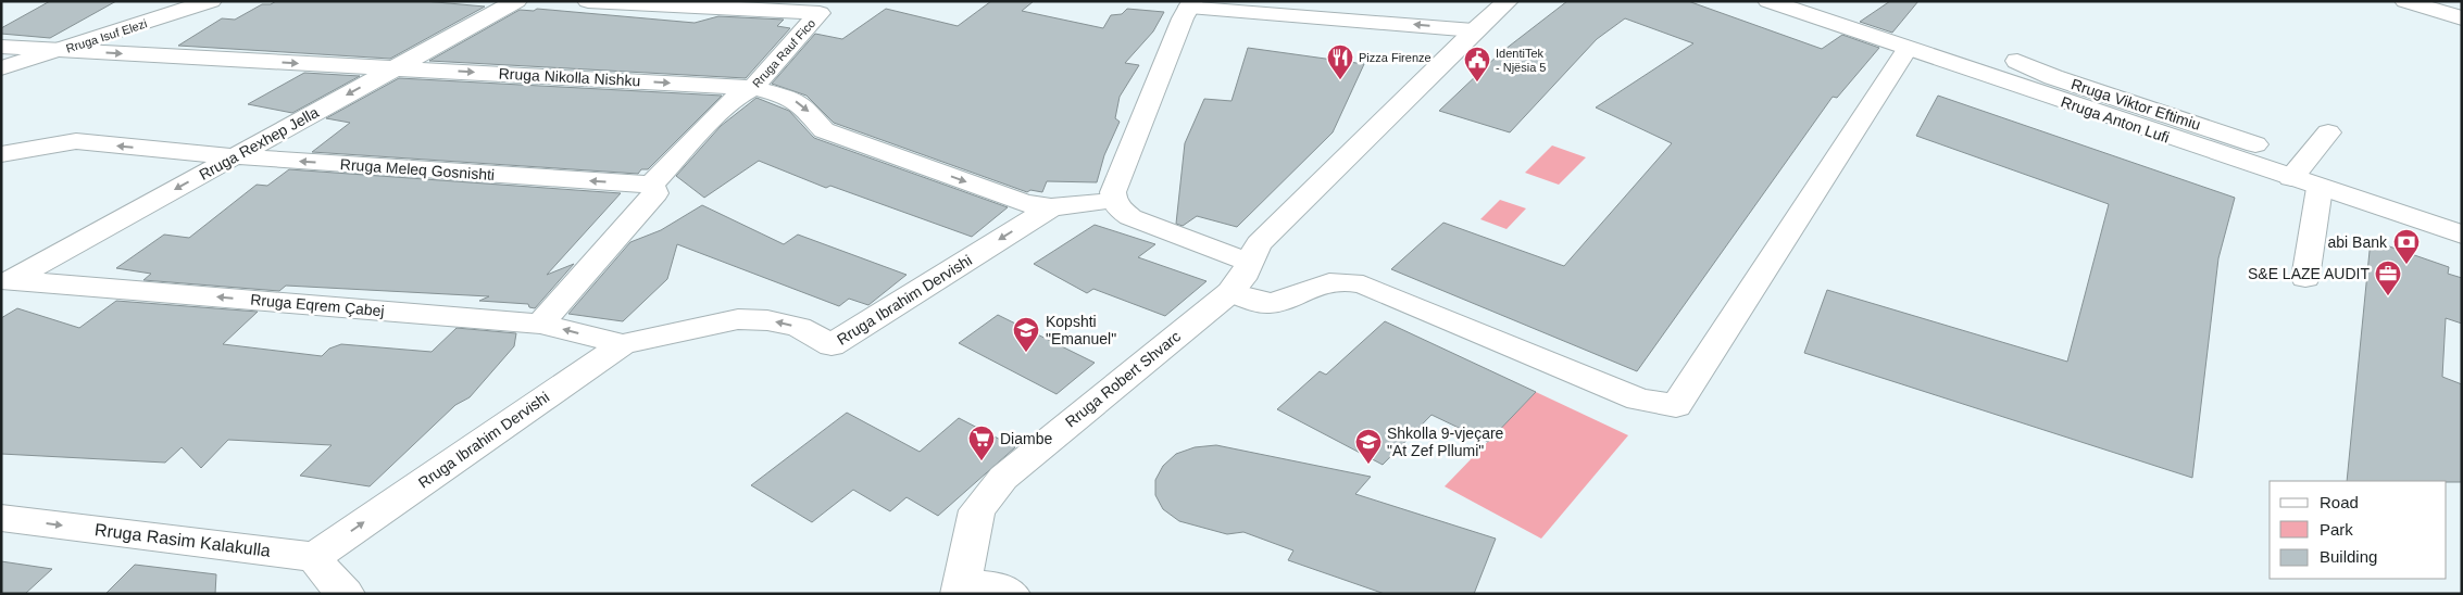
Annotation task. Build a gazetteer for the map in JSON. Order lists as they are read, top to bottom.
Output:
{
  "streets": {
    "street": [
      "Rruga Isuf Elezi",
      "Rruga Rauf Fico",
      "Rruga Nikolla Nishku",
      "Rruga Viktor Eftimiu",
      "Rruga Anton Lufi",
      "Rruga Rexhep Jella",
      "Rruga Meleq Gosnishti",
      "Rruga Ibrahim Dervishi",
      "Rruga Eqrem Çabej",
      "Rruga Robert Shvarc",
      "Rruga Rasim Kalakulla"
    ]
  },
  "crossings": [
    ["Rruga Isuf Elezi", "Rruga Nikolla Nishku"],
    ["Rruga Rauf Fico", "Rruga Nikolla Nishku"],
    ["Rruga Rauf Fico", "Rruga Meleq Gosnishti"],
    ["Rruga Nikolla Nishku", "Rruga Rexhep Jella"],
    ["Rruga Nikolla Nishku", "Rruga Ibrahim Dervishi"],
    ["Rruga Rexhep Jella", "Rruga Meleq Gosnishti"],
    ["Rruga Rexhep Jella", "Rruga Eqrem Çabej"],
    ["Rruga Ibrahim Dervishi", "Rruga Eqrem Çabej"],
    ["Rruga Ibrahim Dervishi", "Rruga Rasim Kalakulla"]
  ],
  "one_way": [
    "Rruga Nikolla Nishku",
    "Rruga Rexhep Jella",
    "Rruga Meleq Gosnishti",
    "Rruga Eqrem Çabej",
    "Rruga Rasim Kalakulla"
  ],
  "places": {
    "restaurant": ["Pizza Firenze"],
    "public building": ["IdentiTek - Njësia 5"],
    "bank": ["abi Bank"],
    "office": ["S&E LAZE AUDIT"],
    "school or university": ["Kopshti \"Emanuel\"", "Shkolla 9-vjeçare \"At Zef Pllumi\""],
    "supermarket": ["Diambe"]
  },
  "legend": ["Road", "Park", "Building"]
}
